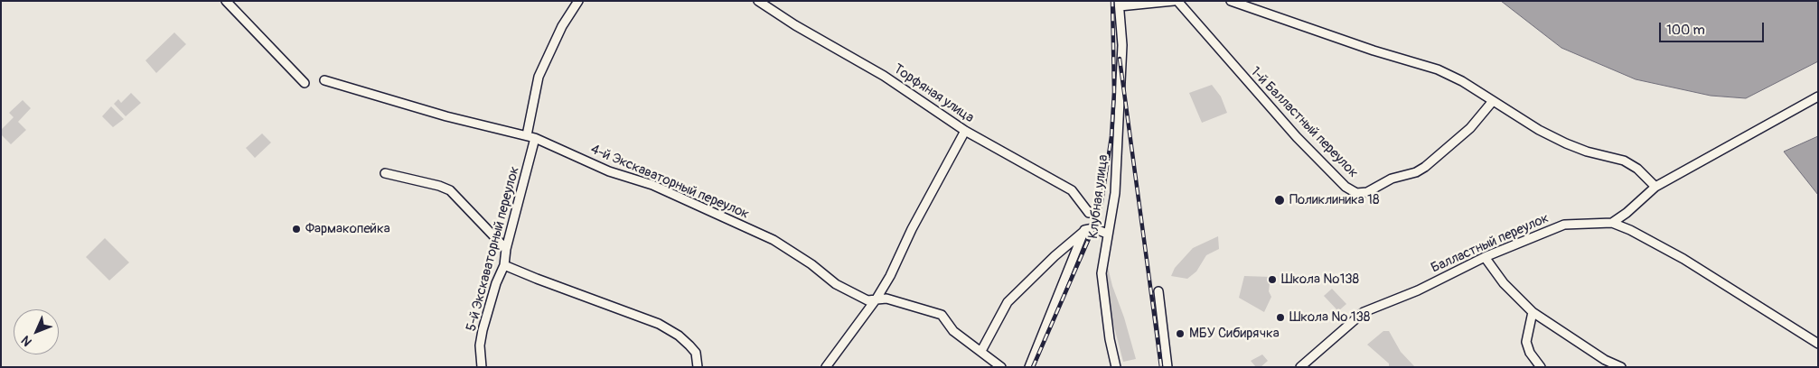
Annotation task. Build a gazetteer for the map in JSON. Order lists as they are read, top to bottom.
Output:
{
  "streets": {
    "street": [
      "Торфяная улица",
      "1-й Балластный переулок",
      "4-й Экскаваторный переулок",
      "Клубная улица",
      "Балластный переулок",
      "5-й Экскаваторный переулок"
    ]
  },
  "crossings": [
    ["4-й Экскаваторный переулок", "5-й Экскаваторный переулок"]
  ],
  "places": [
    "Поликлиника 18",
    "Фармакопейка",
    "Школа №138",
    "Школа № 138",
    "МБУ Сибирячка"
  ],
  "scale_bar": "100 m",
  "north": "bottom left"
}
